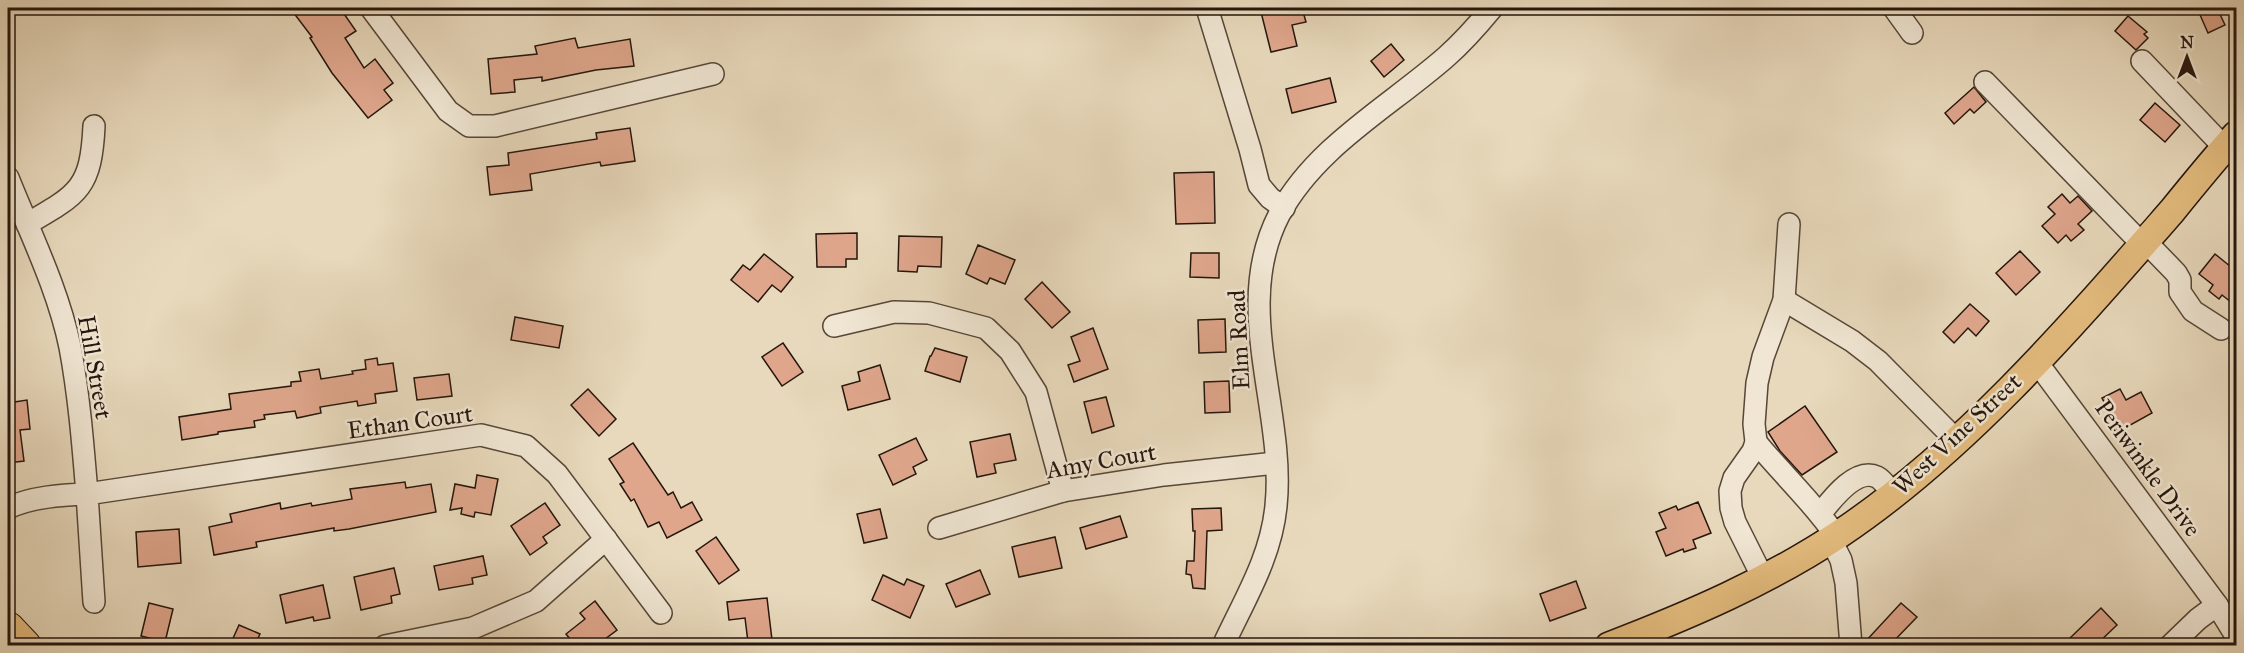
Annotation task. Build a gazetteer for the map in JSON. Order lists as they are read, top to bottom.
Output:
{
  "streets": {
    "main road": ["West Vine Street"],
    "street": [
      "Elm Road",
      "Hill Street",
      "Ethan Court",
      "Amy Court",
      "Periwinkle Drive"
    ]
  },
  "crossings": [
    ["Elm Road", "Amy Court"],
    ["Hill Street", "Ethan Court"],
    ["West Vine Street", "Periwinkle Drive"]
  ],
  "north": "top"
}
